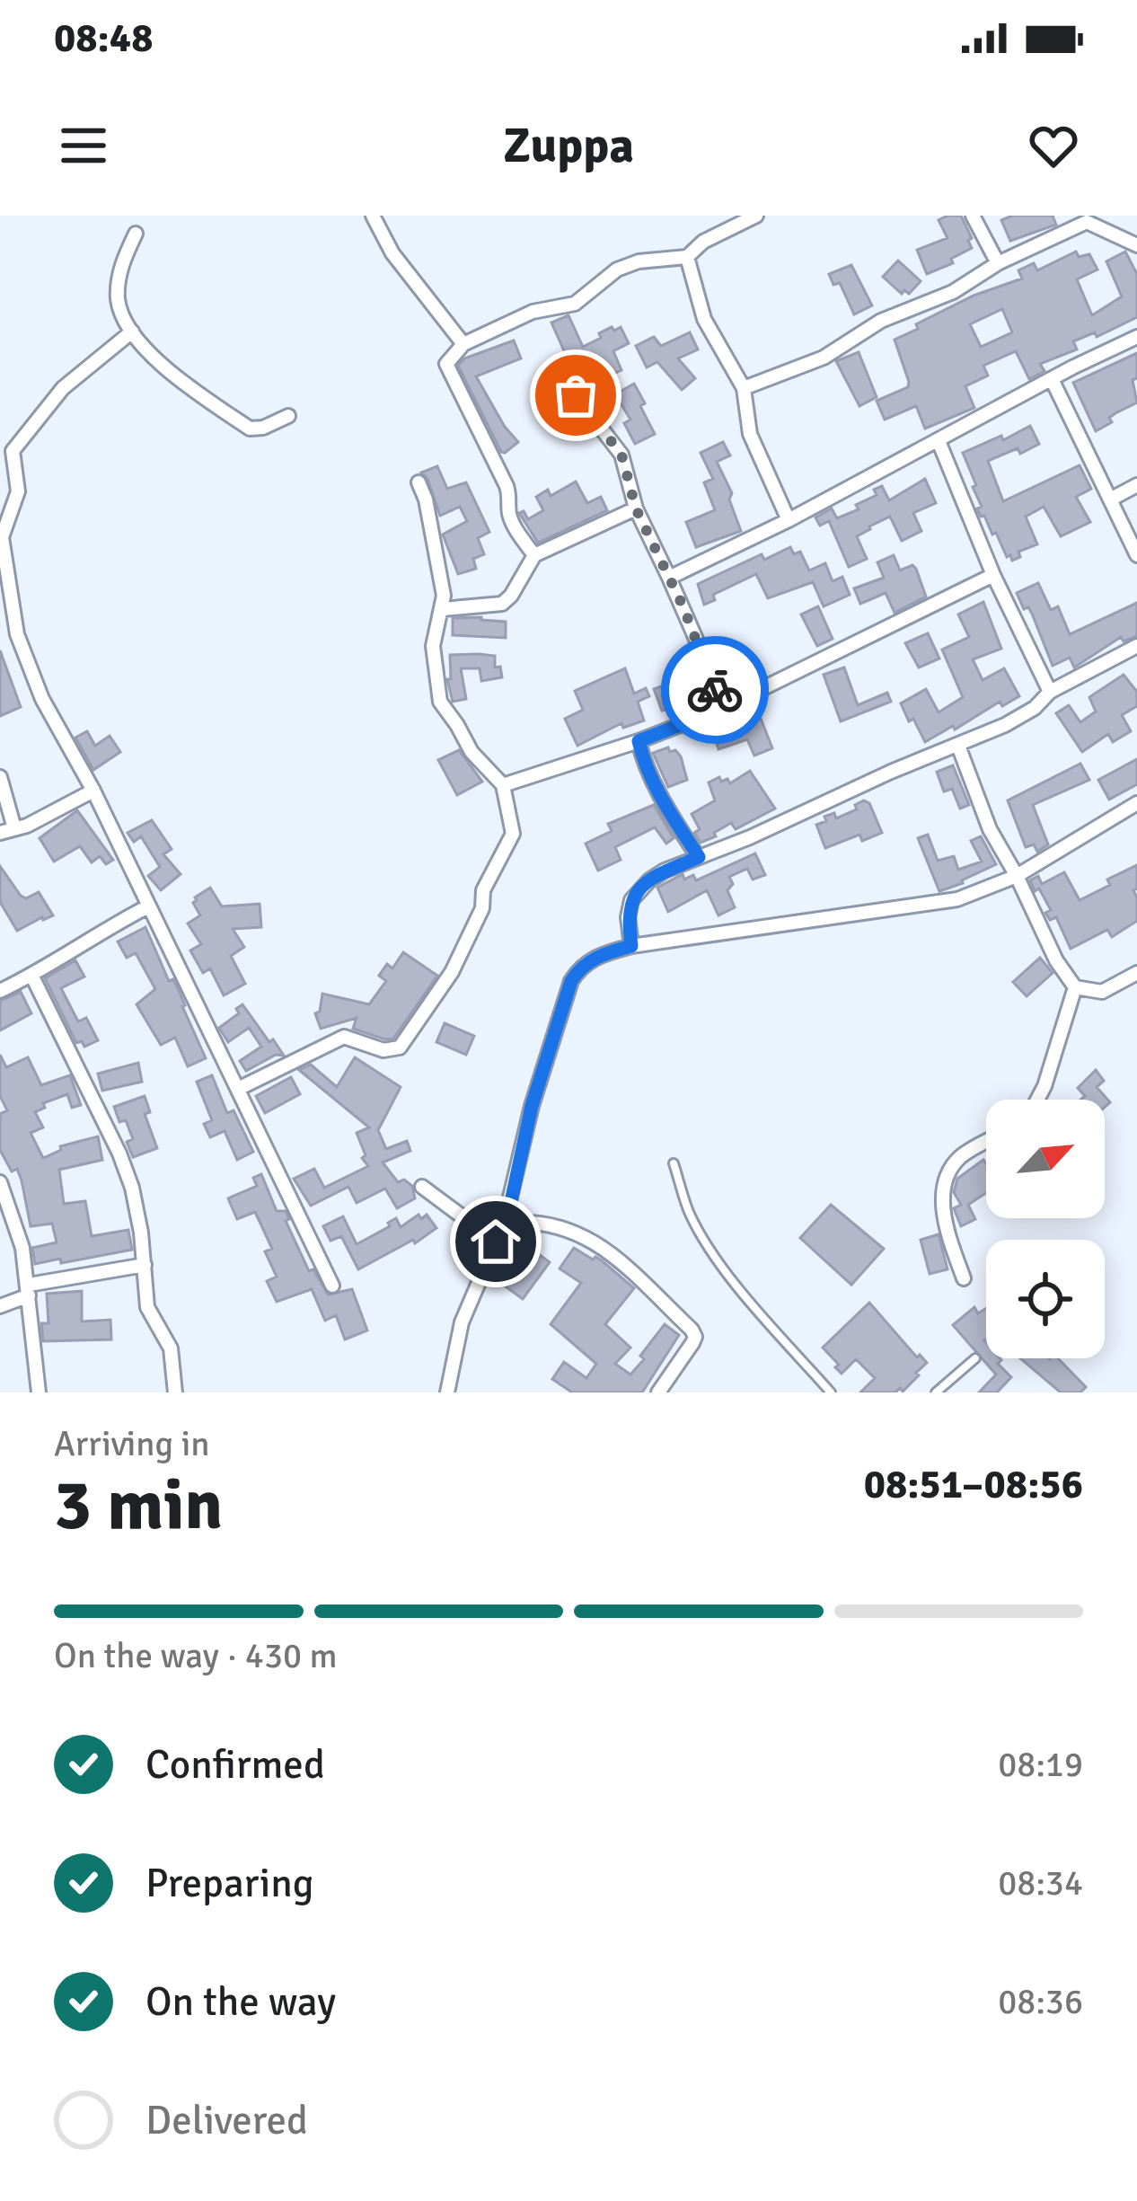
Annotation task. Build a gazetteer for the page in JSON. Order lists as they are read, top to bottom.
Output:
{
  "north": "top right",
  "page": {
    "status": "08:48",
    "header": "Zuppa",
    "heading": ["3 min", "Arriving in", "08:51–08:56"],
    "bar": "On the way · 430 m",
    "list": [
      ["Confirmed", "08:19"],
      ["Preparing", "08:34"],
      ["On the way", "08:36"],
      "Delivered"
    ]
  }
}
